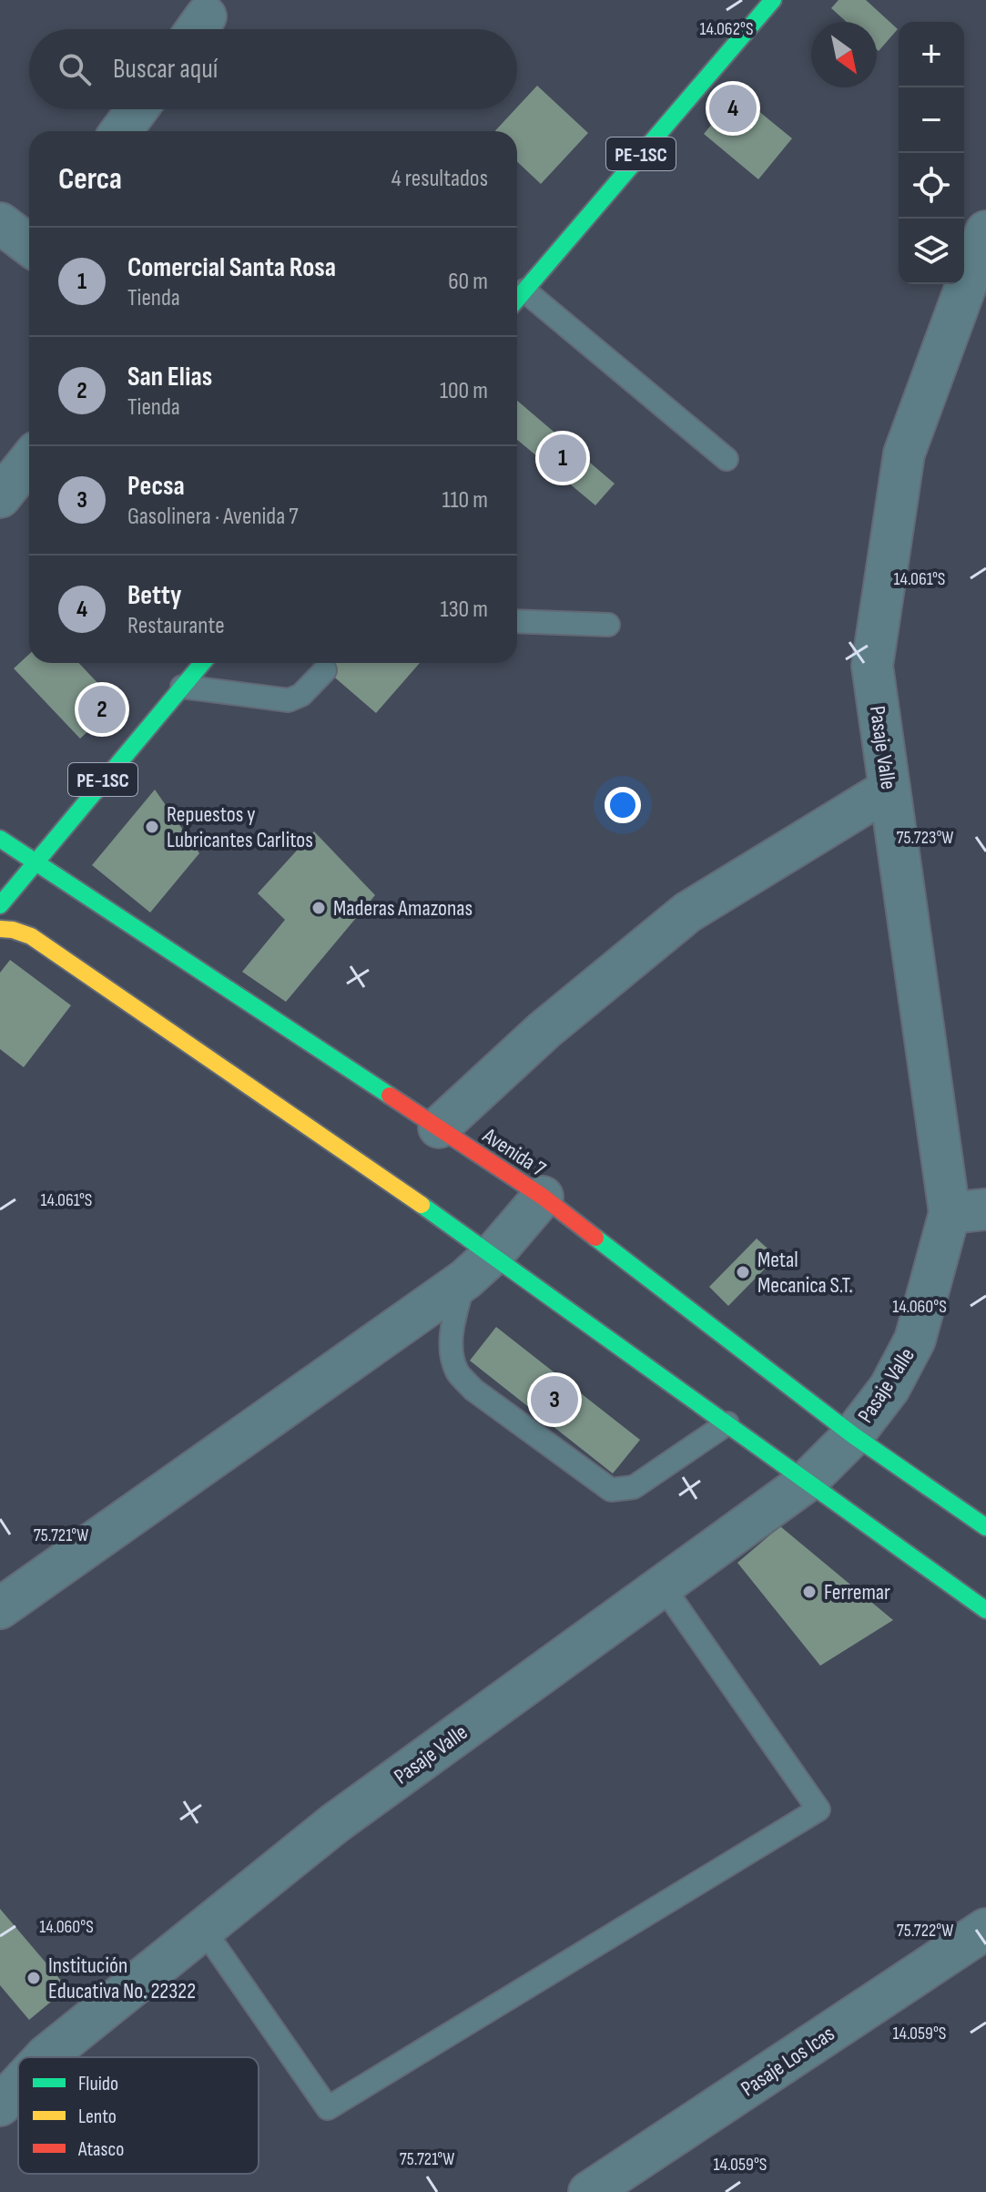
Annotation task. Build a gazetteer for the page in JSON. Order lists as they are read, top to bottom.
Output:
{
  "streets": {
    "street": [
      "PE-1SC",
      "Pasaje Valle",
      "Avenida 7",
      "Pasaje Los Icas"
    ]
  },
  "crossings": [
    ["PE-1SC", "Avenida 7"],
    ["Pasaje Valle", "Avenida 7"]
  ],
  "places": [
    "Repuestos y Lubricantes Carlitos",
    "Maderas Amazonas",
    "Metal Mecanica S.T.",
    "Ferremar",
    "Institución Educativa No. 22322"
  ],
  "legend": ["Fluido", "Lento", "Atasco"],
  "north": "bottom right",
  "page": {
    "map_buttons": ["+", "−"],
    "search": "Buscar aquí",
    "pins": [
      "4",
      "1",
      "2",
      "3"
    ],
    "heading": ["Cerca", "4 resultados"],
    "list": [
      {
        "mark": "1",
        "name": "Comercial Santa Rosa",
        "note": "Tienda",
        "value": "60 m"
      },
      {
        "mark": "2",
        "name": "San Elias",
        "note": "Tienda",
        "value": "100 m"
      },
      {
        "mark": "3",
        "name": "Pecsa",
        "note": "Gasolinera · Avenida 7",
        "value": "110 m"
      },
      {
        "mark": "4",
        "name": "Betty",
        "note": "Restaurante",
        "value": "130 m"
      }
    ]
  },
  "coordinates": [
    "14.062°S",
    "14.061°S",
    "75.723°W",
    "14.060°S",
    "75.721°W",
    "75.722°W",
    "14.059°S"
  ]
}
